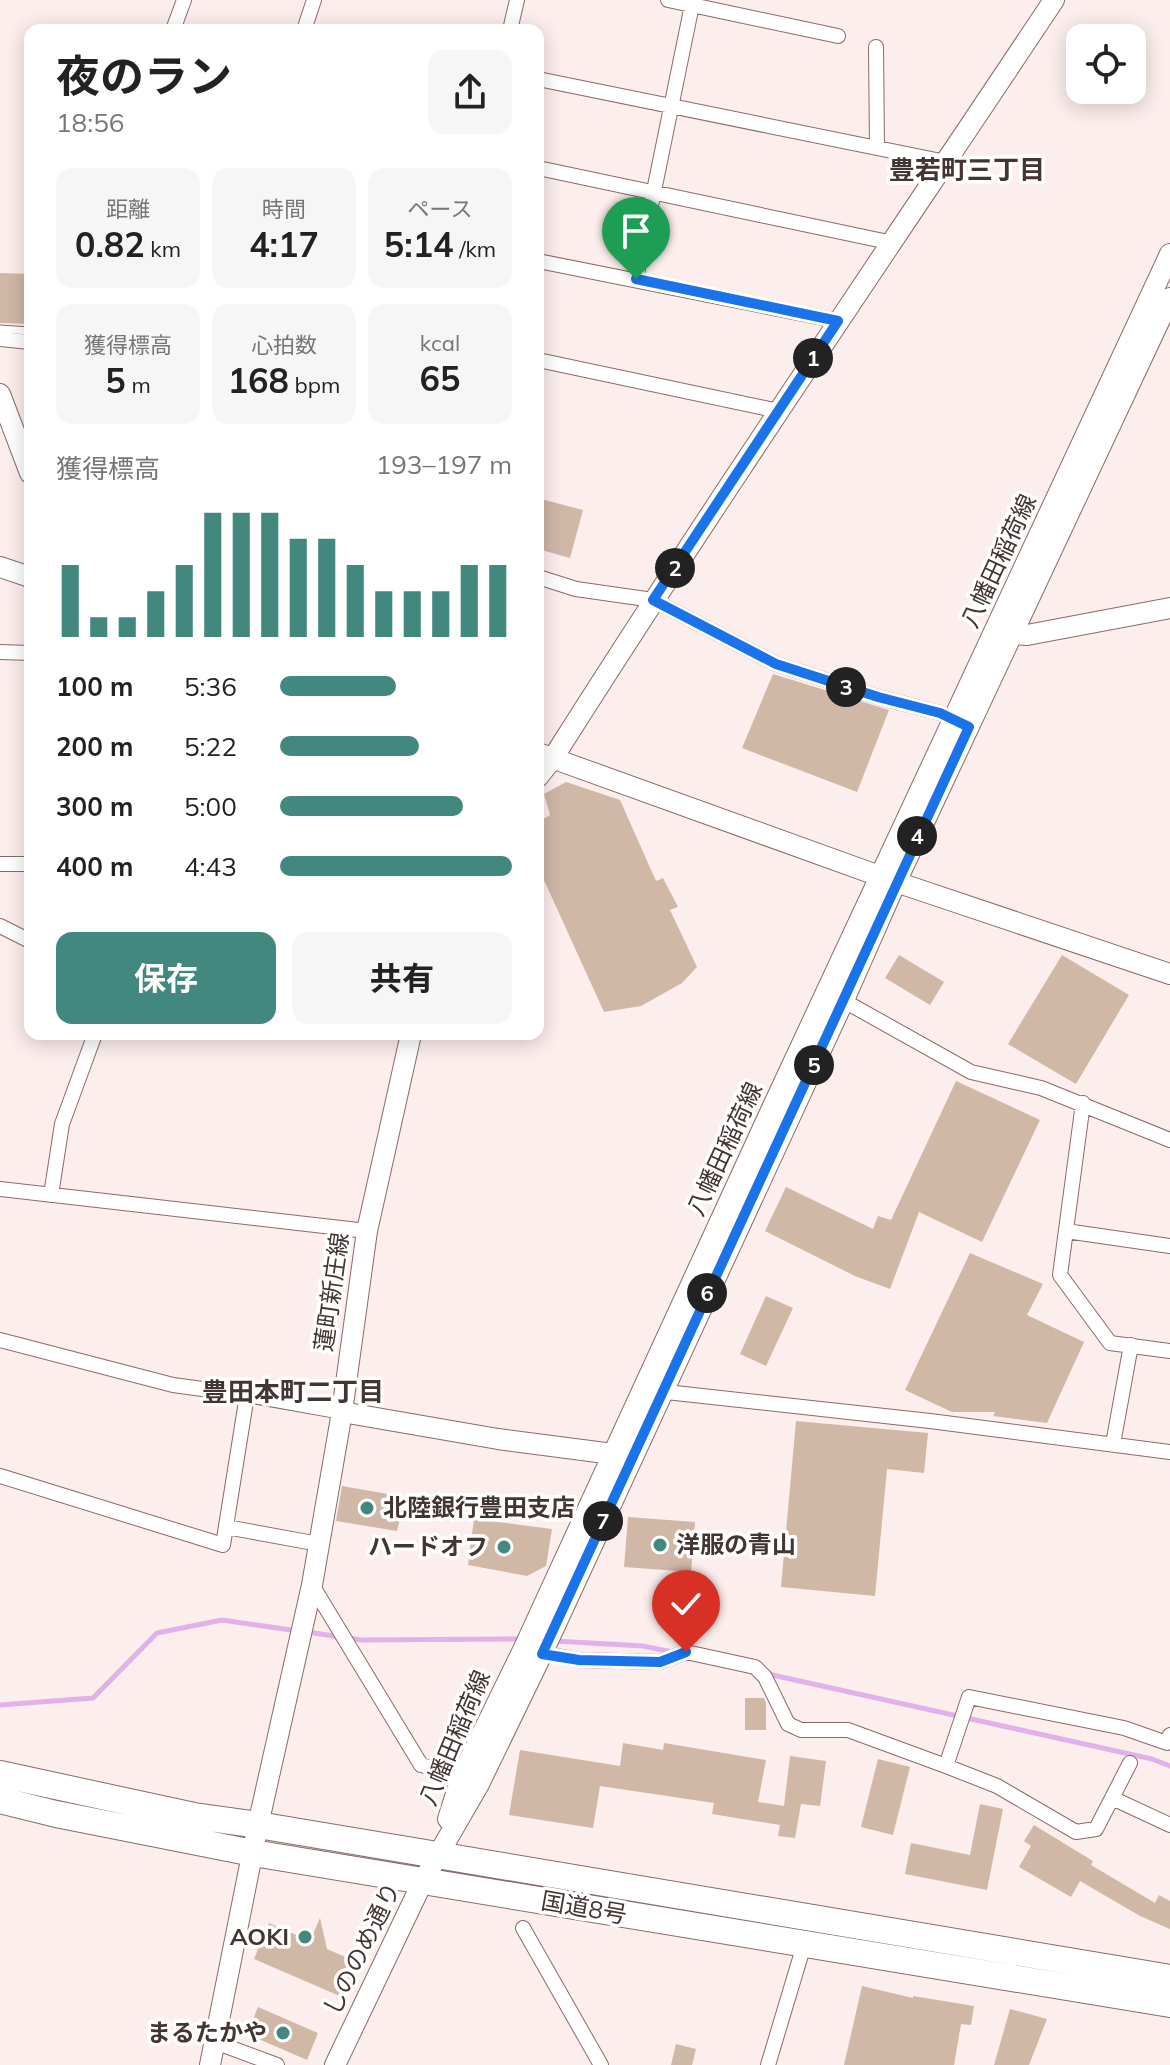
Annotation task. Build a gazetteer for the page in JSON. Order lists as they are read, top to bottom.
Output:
{
  "streets": {
    "highway": ["国道8号"],
    "main road": ["八幡田稲荷線", "蓮町新庄線", "しののめ通り"]
  },
  "crossings": [
    ["八幡田稲荷線", "国道8号"],
    ["八幡田稲荷線", "しののめ通り"],
    ["蓮町新庄線", "国道8号"],
    ["国道8号", "しののめ通り"]
  ],
  "districts": ["豊若町三丁目", "豊田本町二丁目"],
  "places": [
    "北陸銀行豊田支店",
    "洋服の青山",
    "ハードオフ",
    "AOKI",
    "まるたかや"
  ],
  "page": {
    "heading": ["夜のラン", "18:56"],
    "stats": [
      ["距離", "0.82 km"],
      ["時間", "4:17"],
      ["ペース", "5:14 /km"],
      ["獲得標高", "5 m"],
      ["心拍数", "168 bpm"],
      ["kcal", "65"]
    ],
    "pins": [
      "1",
      "2",
      "3",
      "4",
      "5",
      "6",
      "7"
    ],
    "chart": ["獲得標高", "193–197 m"],
    "list": [
      {
        "name": "100 m",
        "note": "5:36"
      },
      {
        "name": "200 m",
        "note": "5:22"
      },
      {
        "name": "300 m",
        "note": "5:00"
      },
      {
        "name": "400 m",
        "note": "4:43"
      }
    ],
    "buttons": ["保存", "共有"]
  }
}
